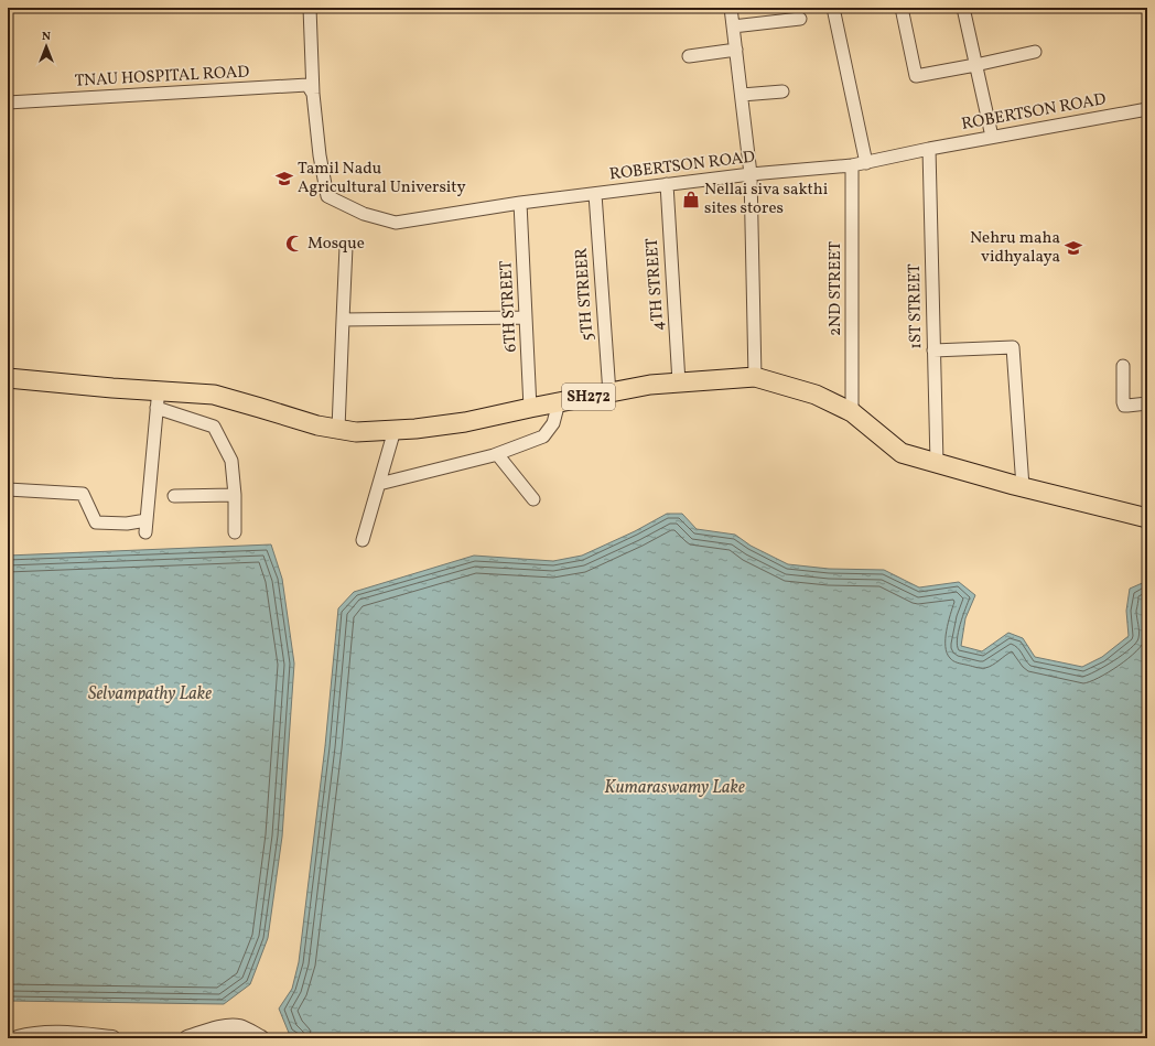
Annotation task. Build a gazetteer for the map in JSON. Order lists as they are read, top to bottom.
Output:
{
  "streets": {
    "main road": ["SH272"],
    "street": [
      "TNAU HOSPITAL ROAD",
      "ROBERTSON ROAD",
      "4TH STREET",
      "2ND STREET",
      "5TH STREER",
      "6TH STREET",
      "1ST STREET"
    ]
  },
  "crossings": [
    ["TNAU HOSPITAL ROAD", "ROBERTSON ROAD"],
    ["ROBERTSON ROAD", "4TH STREET"],
    ["ROBERTSON ROAD", "2ND STREET"],
    ["ROBERTSON ROAD", "5TH STREER"],
    ["ROBERTSON ROAD", "6TH STREET"],
    ["ROBERTSON ROAD", "1ST STREET"],
    ["4TH STREET", "SH272"],
    ["2ND STREET", "SH272"],
    ["5TH STREER", "SH272"],
    ["6TH STREET", "SH272"],
    ["1ST STREET", "SH272"]
  ],
  "water": ["Selvampathy Lake", "Kumaraswamy Lake"],
  "places": {
    "school or university": ["Tamil Nadu Agricultural University", "Nehru maha vidhyalaya"],
    "shop": ["Nellai siva sakthi sites stores"],
    "mosque": ["Mosque"]
  },
  "north": "top"
}
